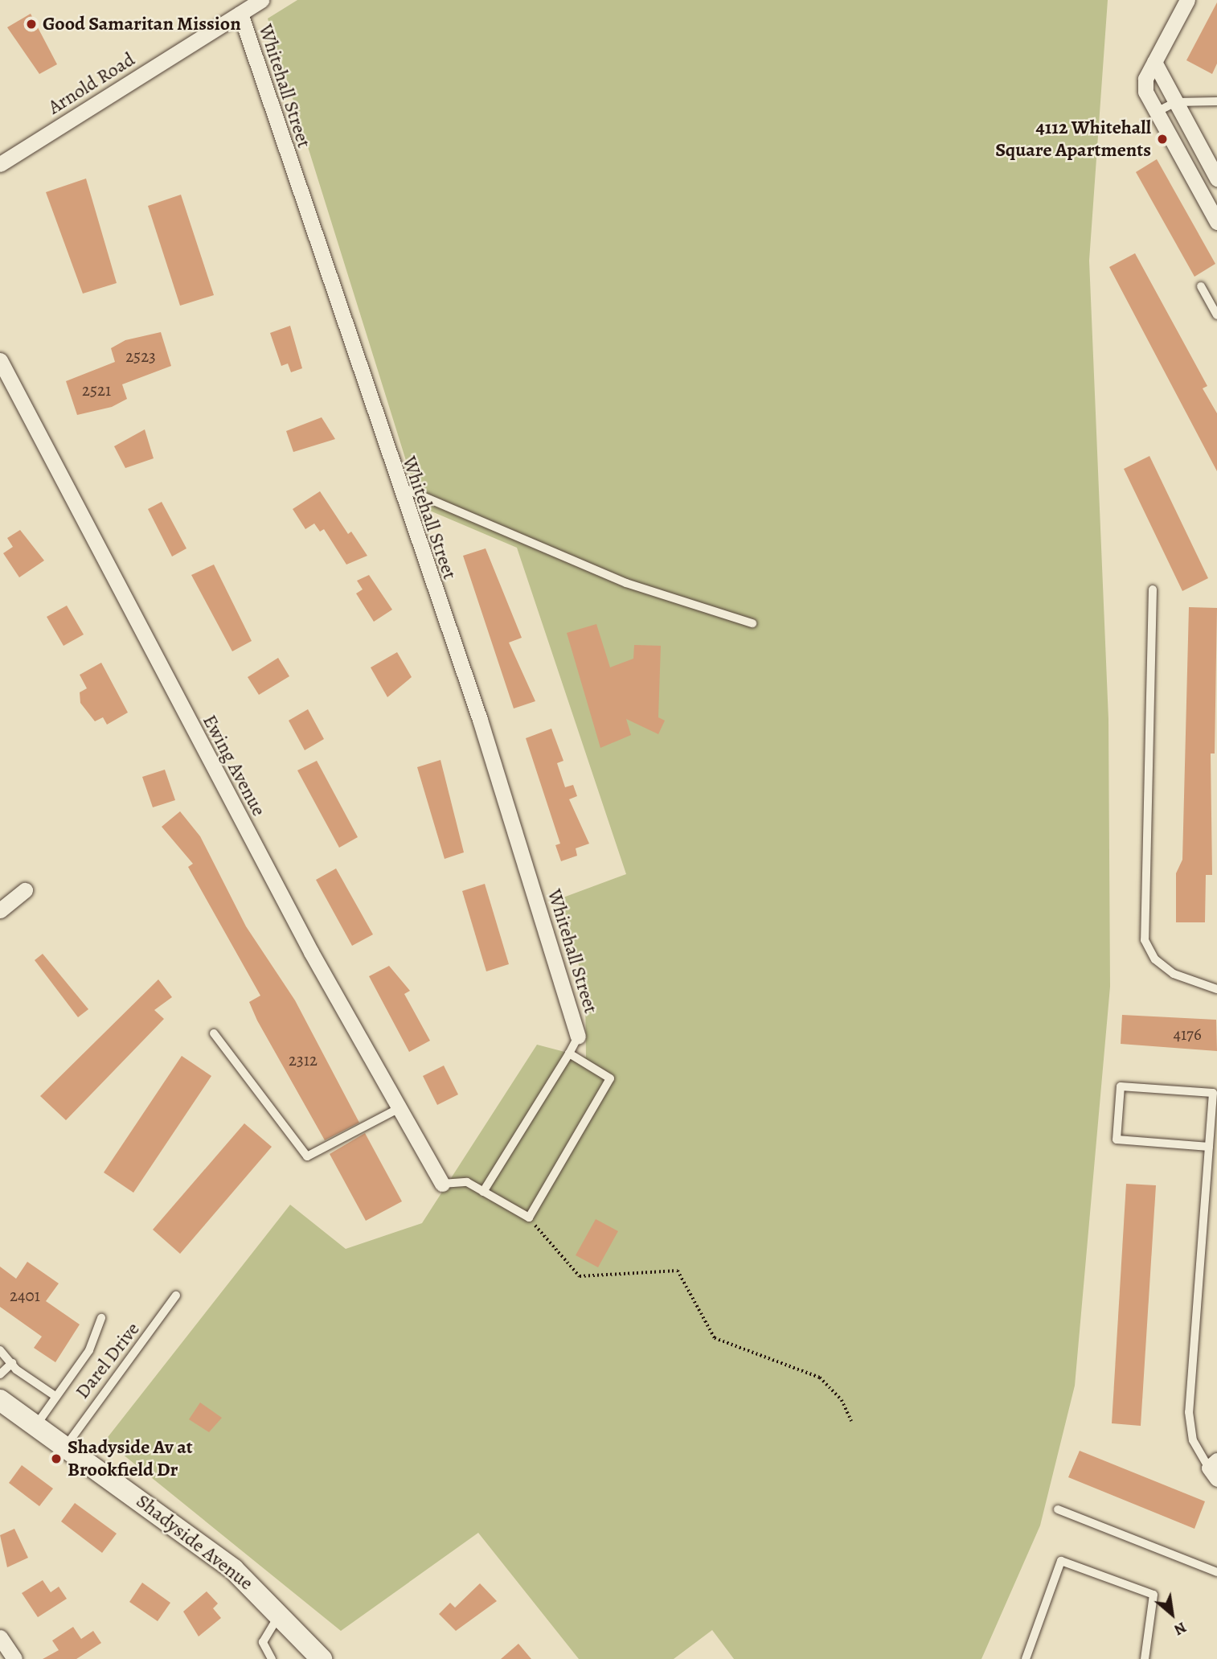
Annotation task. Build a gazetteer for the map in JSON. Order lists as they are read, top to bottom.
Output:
{
  "streets": {
    "street": [
      "Arnold Road",
      "Whitehall Street",
      "Ewing Avenue",
      "Shadyside Avenue"
    ],
    "lane": ["Darel Drive"]
  },
  "crossings": [
    ["Arnold Road", "Whitehall Street"],
    ["Darel Drive", "Shadyside Avenue"]
  ],
  "places": ["Good Samaritan Mission", "4112 Whitehall Square Apartments", "Shadyside Av at Brookfield Dr"],
  "house_numbers": [
    "2523",
    "2521",
    "4176",
    "2312",
    "2401"
  ],
  "north": "bottom right"
}
